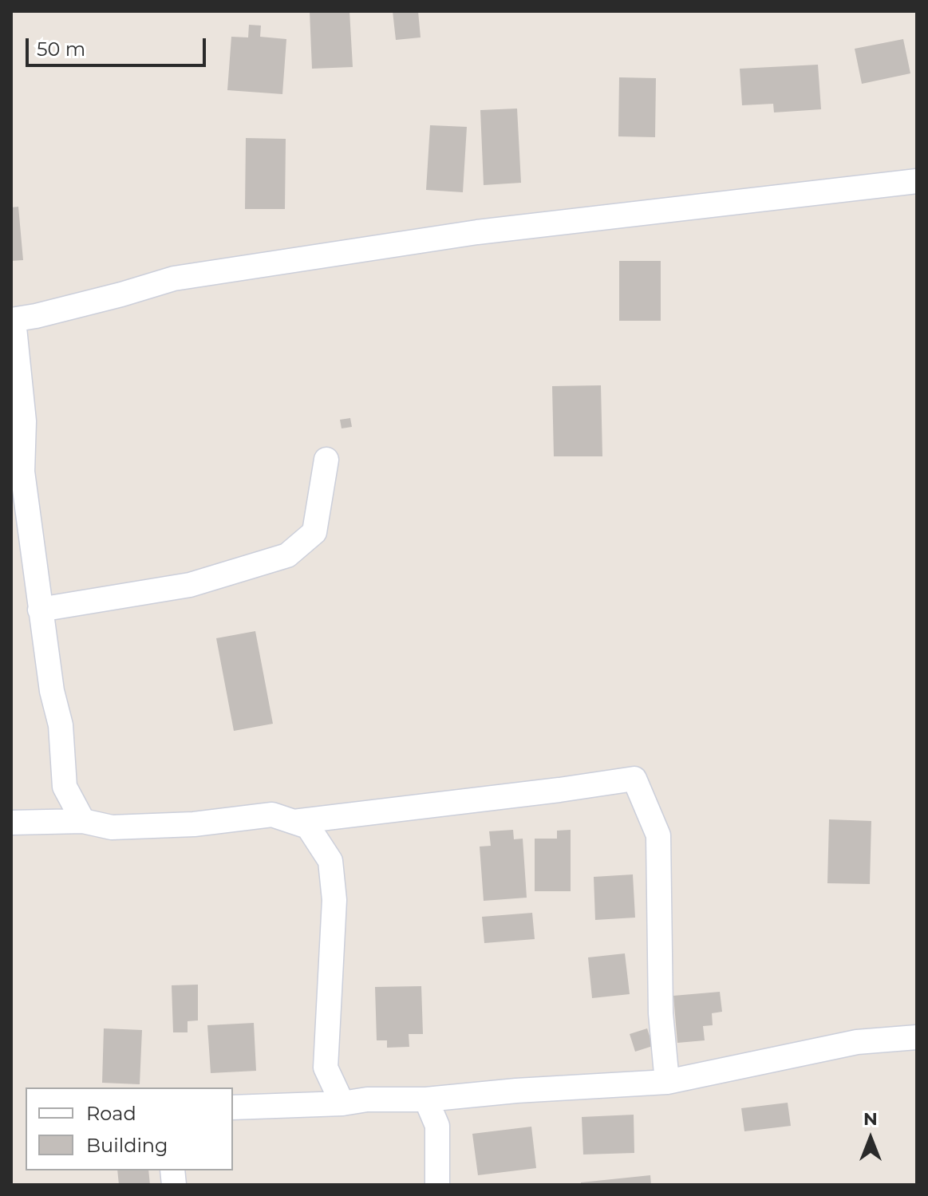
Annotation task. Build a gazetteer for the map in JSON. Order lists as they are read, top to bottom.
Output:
{
  "legend": ["Road", "Building"],
  "scale_bar": "50 m",
  "north": "top"
}
